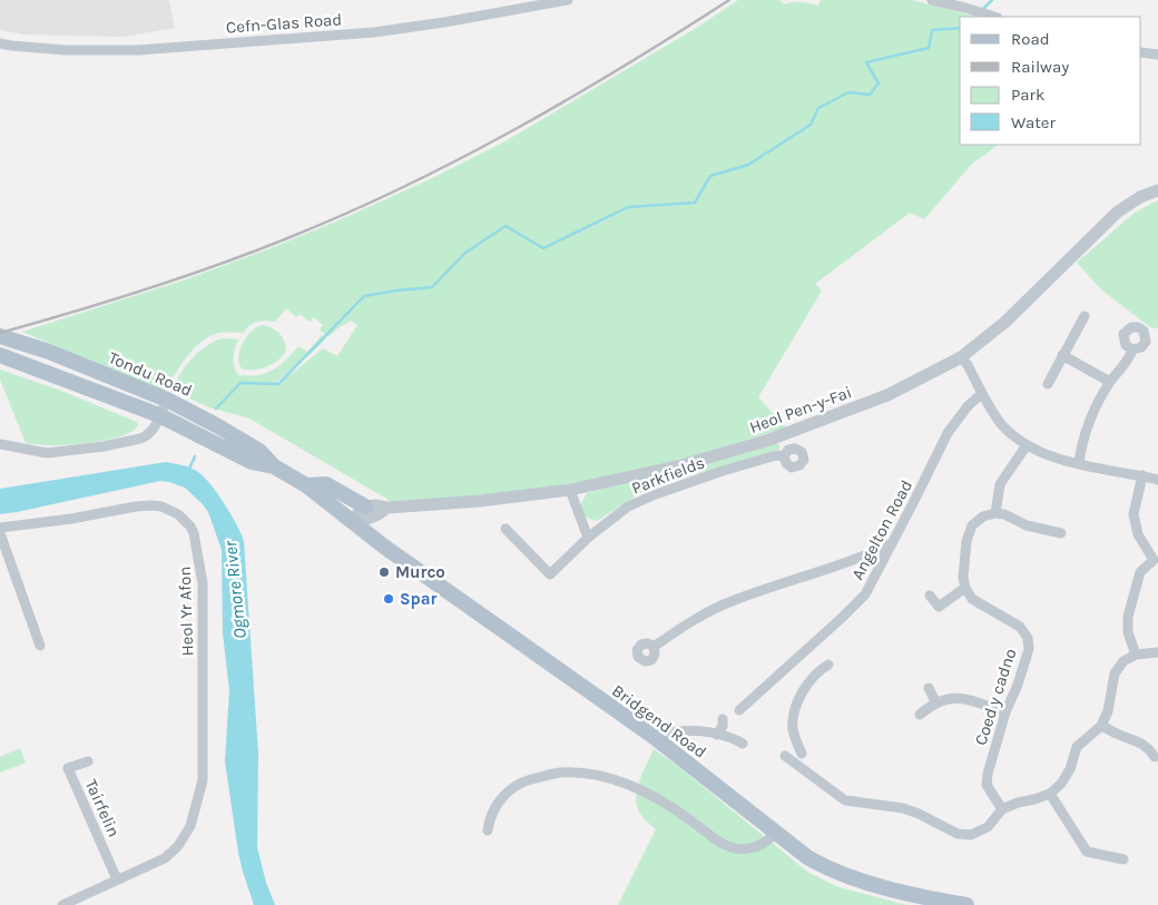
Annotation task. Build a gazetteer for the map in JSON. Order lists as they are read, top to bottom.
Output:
{
  "streets": {
    "main road": ["Tondu Road", "Bridgend Road"],
    "street": [
      "Cefn-Glas Road",
      "Heol Pen-y-Fai",
      "Parkfields",
      "Angelton Road",
      "Heol Yr Afon",
      "Coed y cadno",
      "Tairfelin"
    ]
  },
  "crossings": [
    ["Tondu Road", "Heol Pen-y-Fai"],
    ["Tondu Road", "Bridgend Road"],
    ["Heol Pen-y-Fai", "Bridgend Road"],
    ["Heol Yr Afon", "Tairfelin"]
  ],
  "water": ["Ogmore River"],
  "places": ["Murco", "Spar"],
  "legend": [
    "Road",
    "Railway",
    "Park",
    "Water"
  ]
}
